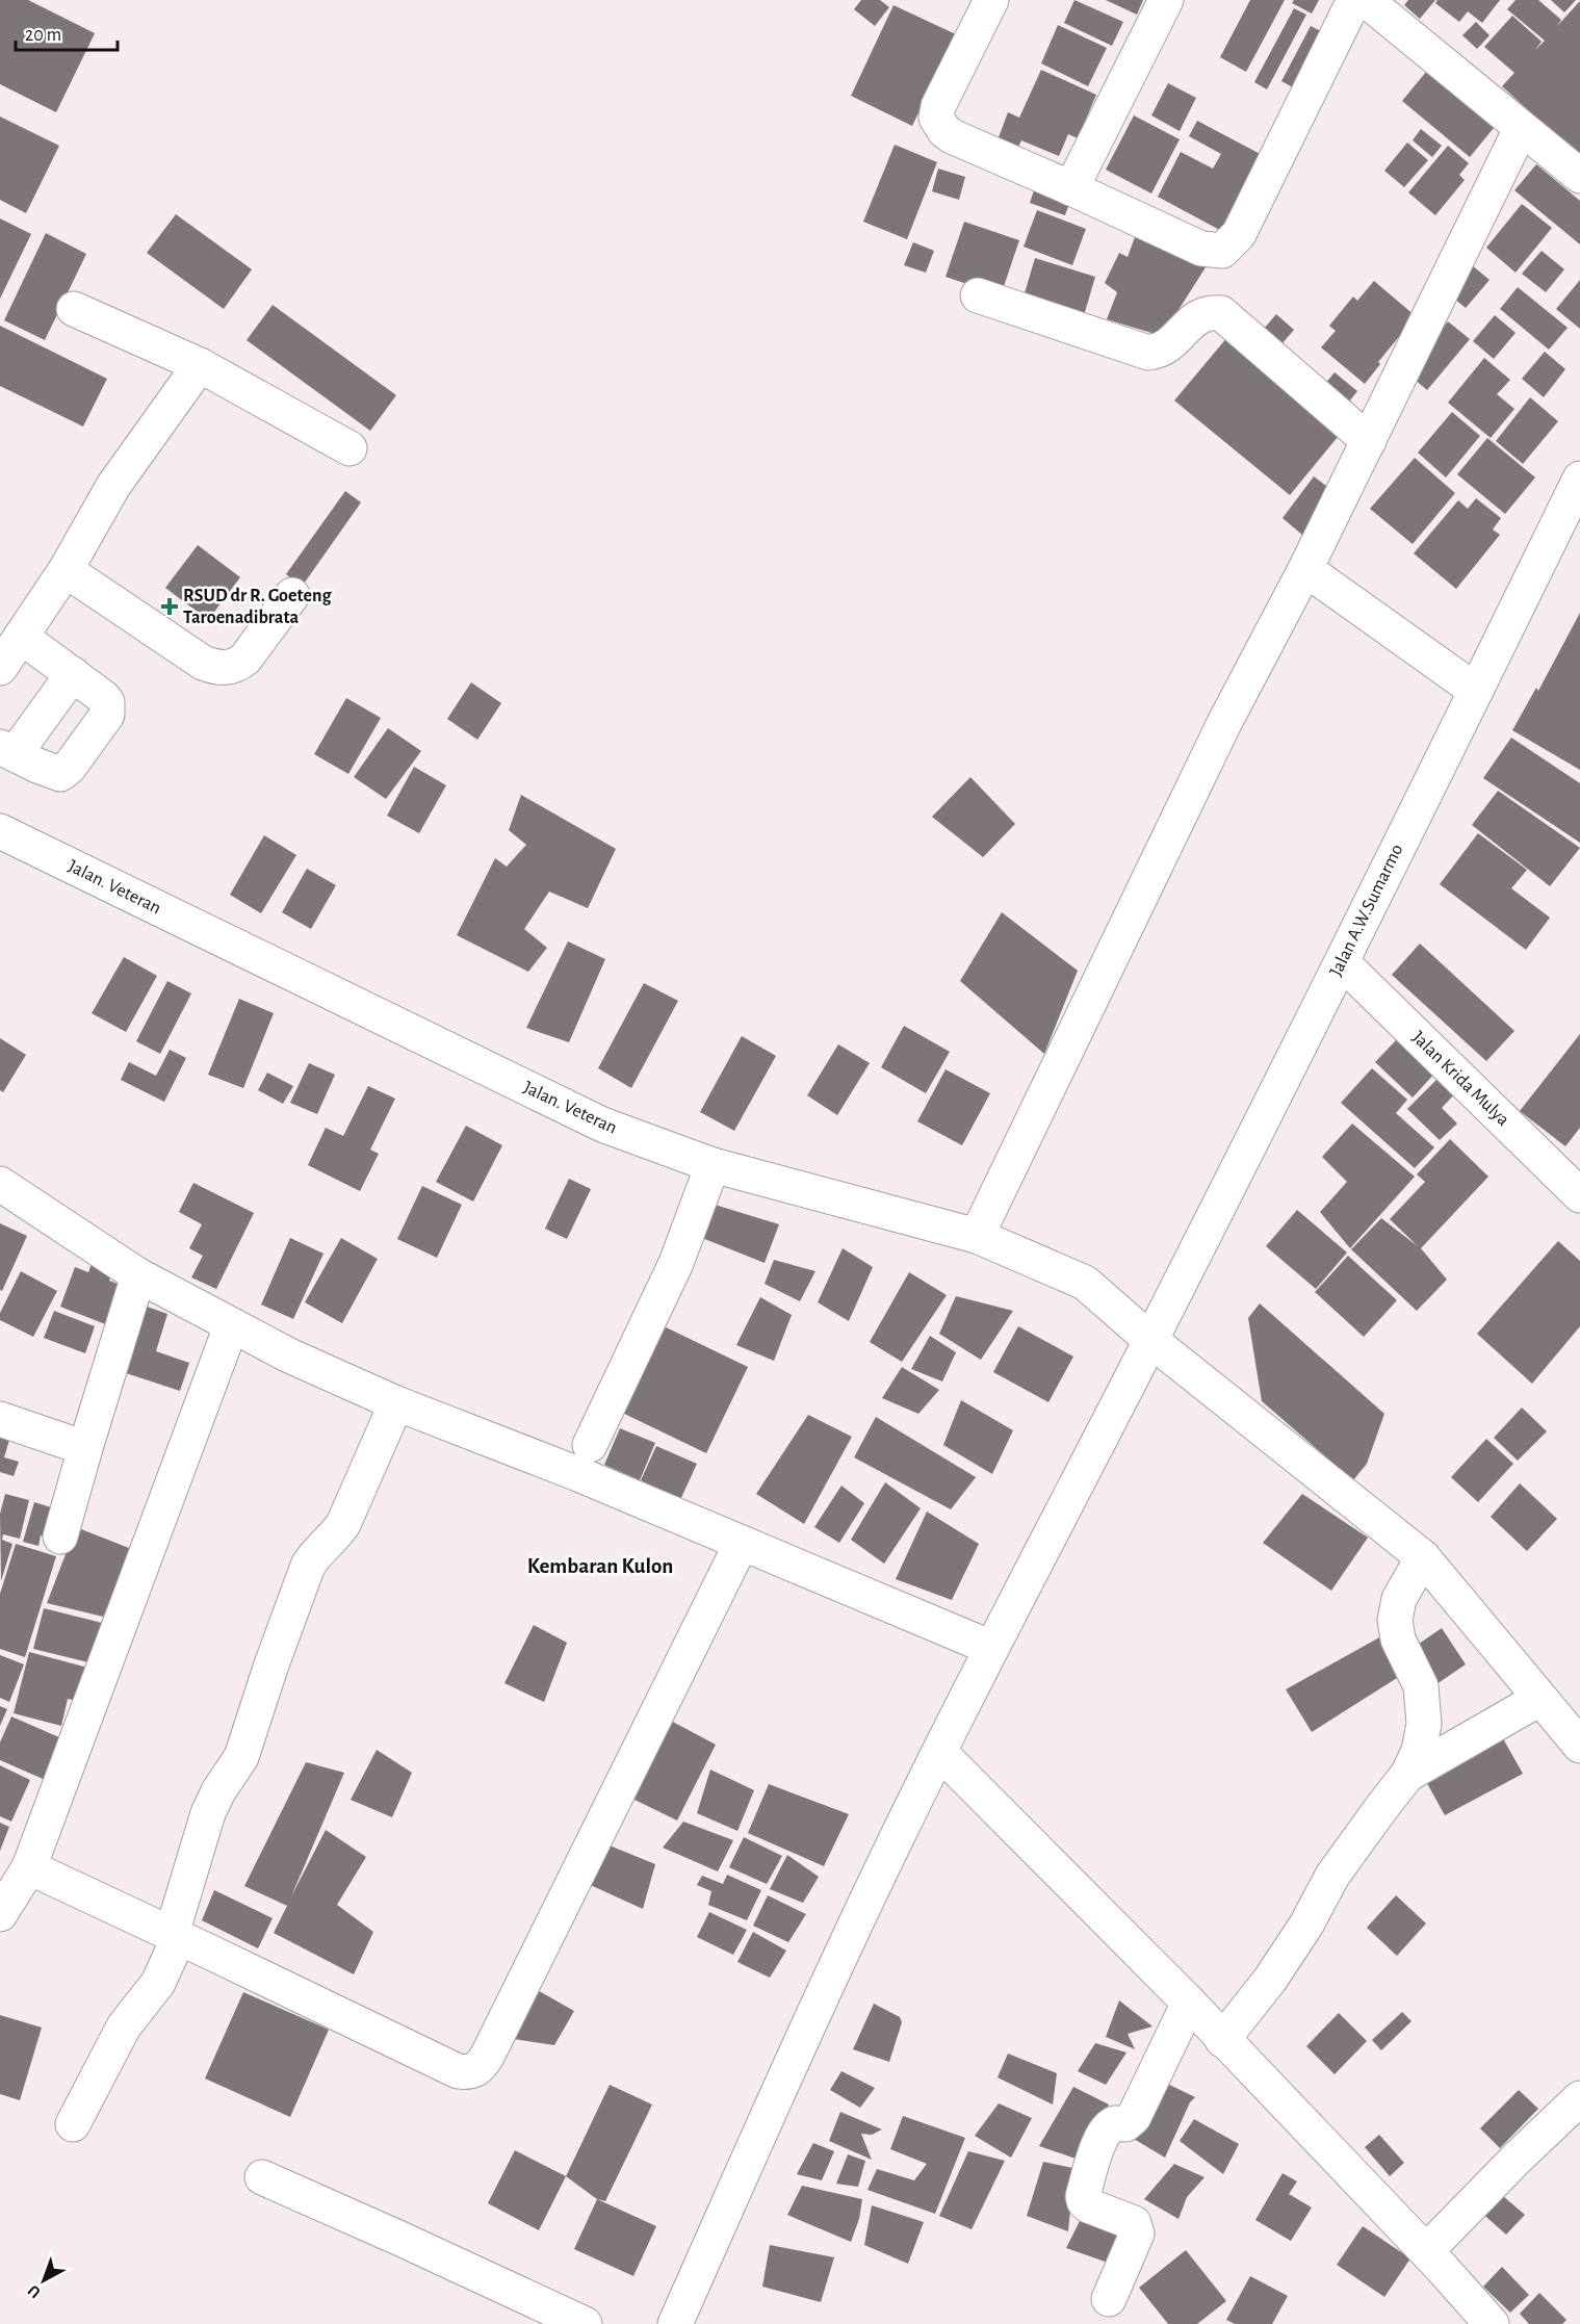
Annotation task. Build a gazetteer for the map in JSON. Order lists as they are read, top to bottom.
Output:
{
  "streets": {
    "street": ["Jalan. Veteran", "Jalan A.W.Sumarmo", "Jalan Krida Mulya"]
  },
  "crossings": [
    ["Jalan. Veteran", "Jalan A.W.Sumarmo"],
    ["Jalan A.W.Sumarmo", "Jalan Krida Mulya"]
  ],
  "districts": ["Kembaran Kulon"],
  "places": {
    "health": ["RSUD dr R. Goeteng Taroenadibrata"]
  },
  "scale_bar": "20 m",
  "north": "bottom left"
}
